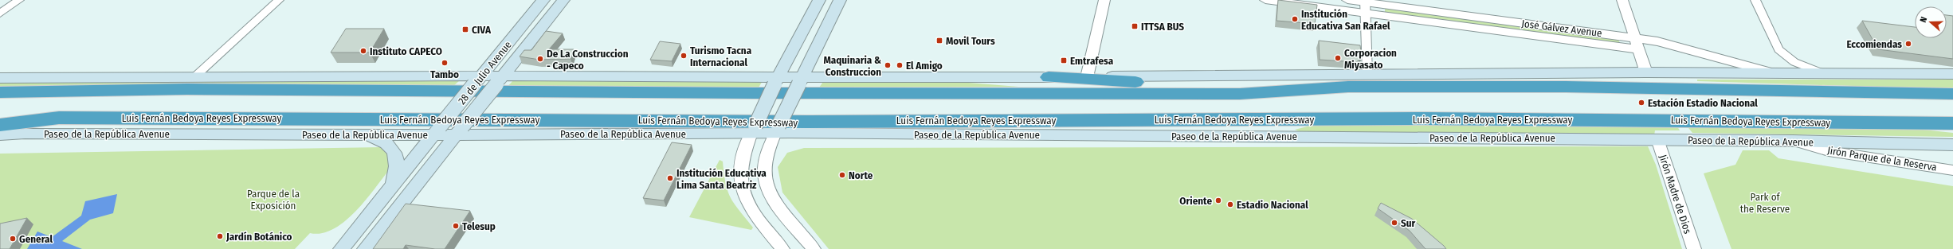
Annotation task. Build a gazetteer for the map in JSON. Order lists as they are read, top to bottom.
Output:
{
  "streets": {
    "highway": ["Luis Fernán Bedoya Reyes Expressway"],
    "main road": ["28 de Julio Avenue", "Paseo de la República Avenue"],
    "street": ["José Gálvez Avenue", "Jirón Parque de la Reserva", "Jirón Madre de Dios"]
  },
  "crossings": [
    ["28 de Julio Avenue", "Paseo de la República Avenue"],
    ["Paseo de la República Avenue", "Jirón Parque de la Reserva"],
    ["Paseo de la República Avenue", "Jirón Madre de Dios"]
  ],
  "parks": ["Parque de la Exposición", "Park of the Reserve"],
  "places": {
    "other": [
      "Institución Educativa San Rafael",
      "Eccomiendas",
      "Instituto CAPECO",
      "Turismo Tacna Internacional",
      "Corporacion Miyasato",
      "De La Construccion - Capeco",
      "Tambo",
      "Maquinaria & Construccion",
      "El Amigo",
      "Estación Estadio Nacional",
      "Norte",
      "Institución Educativa Lima Santa Beatriz",
      "Oriente",
      "Estadio Nacional",
      "Sur",
      "Telesup",
      "Jardín Botánico",
      "General"
    ],
    "transit": [
      "ITTSA BUS",
      "CIVA",
      "Movil Tours",
      "Emtrafesa"
    ]
  },
  "north": "left"
}
